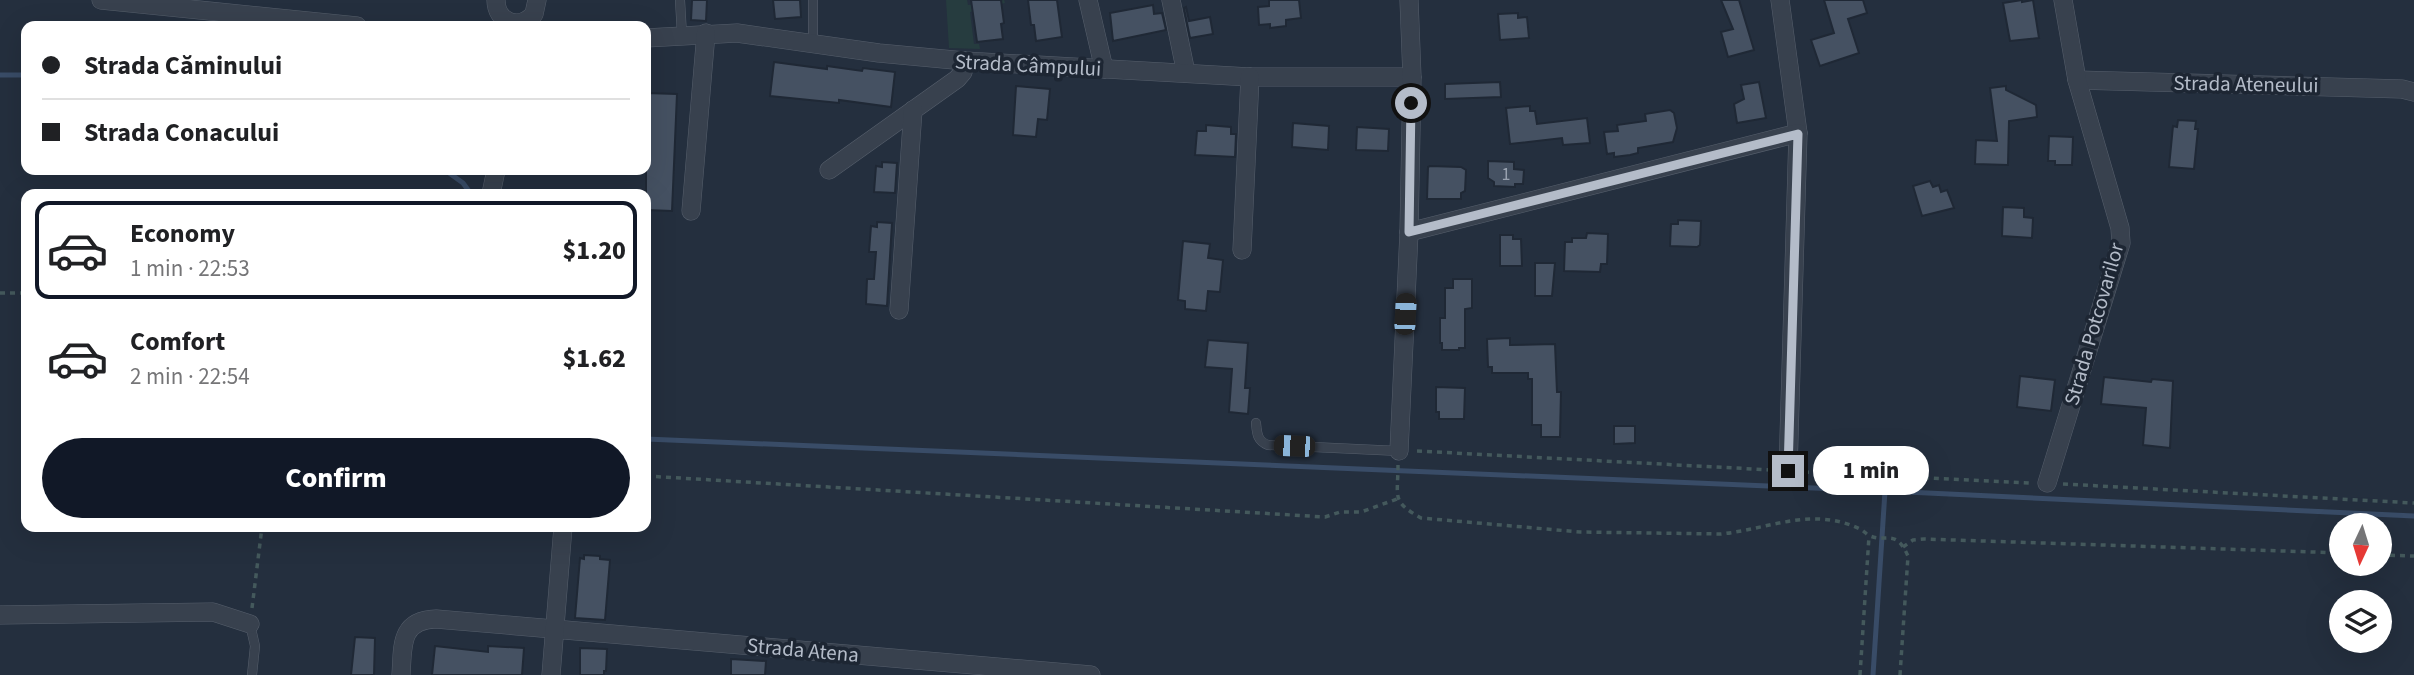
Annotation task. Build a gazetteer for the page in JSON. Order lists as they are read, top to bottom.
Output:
{
  "streets": {
    "street": [
      "Strada Câmpului",
      "Strada Ateneului",
      "Strada Potcovarilor",
      "Strada Atena"
    ]
  },
  "crossings": [
    ["Strada Ateneului", "Strada Potcovarilor"]
  ],
  "house_numbers": ["1"],
  "north": "bottom",
  "page": {
    "banner": ["Strada Căminului", "Strada Conacului"],
    "list": [
      {
        "name": "Economy",
        "note": "1 min · 22:53",
        "value": "$1.20"
      },
      {
        "name": "Comfort",
        "note": "2 min · 22:54",
        "value": "$1.62"
      }
    ],
    "buttons": "Confirm",
    "bubble": "1 min"
  }
}
